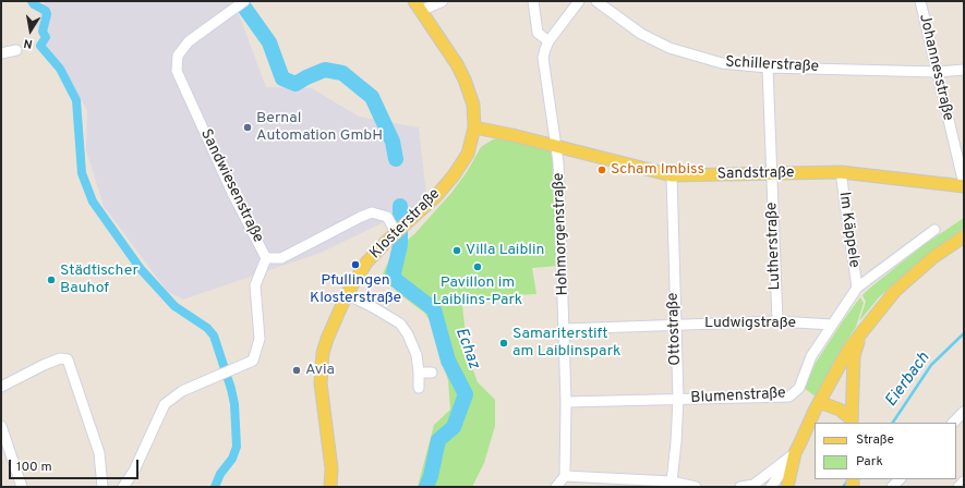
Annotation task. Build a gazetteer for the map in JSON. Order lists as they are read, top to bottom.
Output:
{
  "streets": {
    "main road": ["Sandstraße", "Klosterstraße"],
    "street": [
      "Schillerstraße",
      "Johannesstraße",
      "Sandwiesenstraße",
      "Im Käppele",
      "Hohmorgenstraße",
      "Lutherstraße",
      "Ludwigstraße",
      "Ottostraße",
      "Blumenstraße"
    ]
  },
  "crossings": [
    ["Schillerstraße", "Johannesstraße"],
    ["Schillerstraße", "Lutherstraße"],
    ["Johannesstraße", "Sandstraße"],
    ["Sandstraße", "Klosterstraße"],
    ["Sandstraße", "Im Käppele"],
    ["Sandstraße", "Hohmorgenstraße"],
    ["Sandstraße", "Lutherstraße"],
    ["Sandstraße", "Ottostraße"],
    ["Sandwiesenstraße", "Klosterstraße"],
    ["Im Käppele", "Blumenstraße"],
    ["Hohmorgenstraße", "Ludwigstraße"],
    ["Hohmorgenstraße", "Blumenstraße"],
    ["Lutherstraße", "Ludwigstraße"],
    ["Ludwigstraße", "Ottostraße"],
    ["Ludwigstraße", "Blumenstraße"],
    ["Ottostraße", "Blumenstraße"]
  ],
  "water": ["Echaz", "Eierbach"],
  "places": [
    "Bernal Automation GmbH",
    "Scham Imbiss",
    "Villa Laiblin",
    "Pfullingen Klosterstraße",
    "Pavillon im Laiblins-Park",
    "Städtischer Bauhof",
    "Samariterstift am Laiblinspark",
    "Avia"
  ],
  "legend": ["Straße", "Park"],
  "scale_bar": "100 m",
  "north": "bottom"
}
